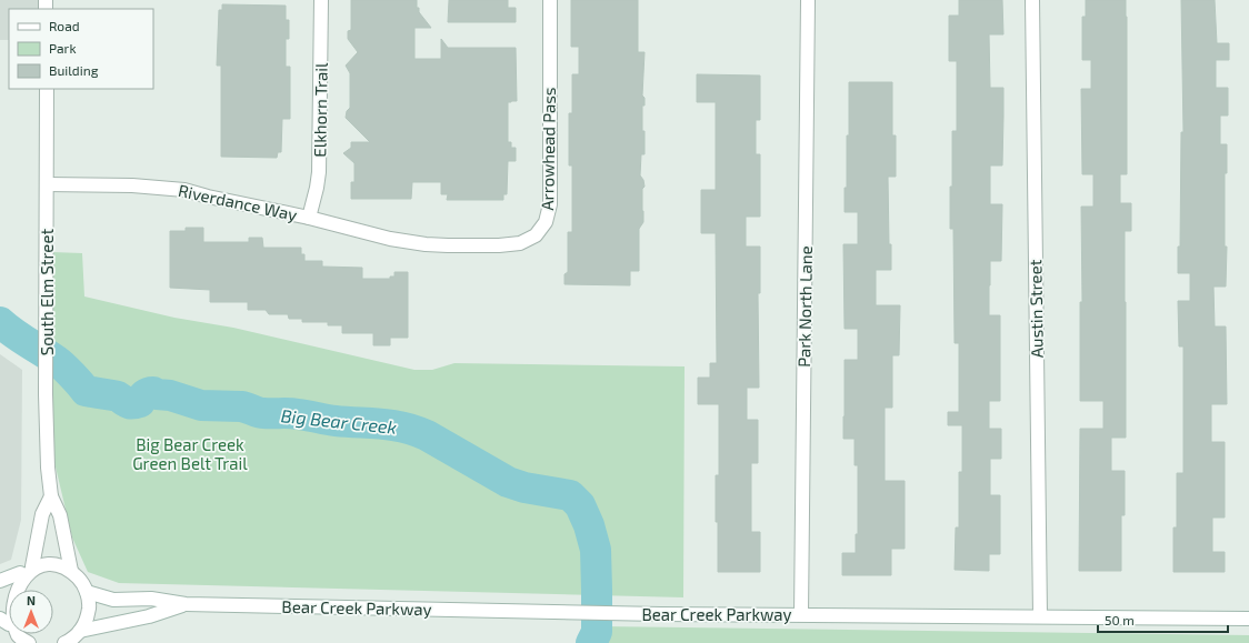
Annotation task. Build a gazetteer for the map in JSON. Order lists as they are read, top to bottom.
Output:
{
  "streets": {
    "street": [
      "Elkhorn Trail",
      "Arrowhead Pass",
      "Riverdance Way",
      "South Elm Street",
      "Park North Lane",
      "Austin Street",
      "Bear Creek Parkway"
    ]
  },
  "crossings": [
    ["Elkhorn Trail", "Riverdance Way"],
    ["Arrowhead Pass", "Riverdance Way"],
    ["Riverdance Way", "South Elm Street"],
    ["Park North Lane", "Bear Creek Parkway"],
    ["Austin Street", "Bear Creek Parkway"]
  ],
  "water": ["Big Bear Creek"],
  "parks": ["Big Bear Creek Green Belt Trail"],
  "legend": ["Road", "Park", "Building"],
  "scale_bar": "50 m",
  "north": "top"
}
